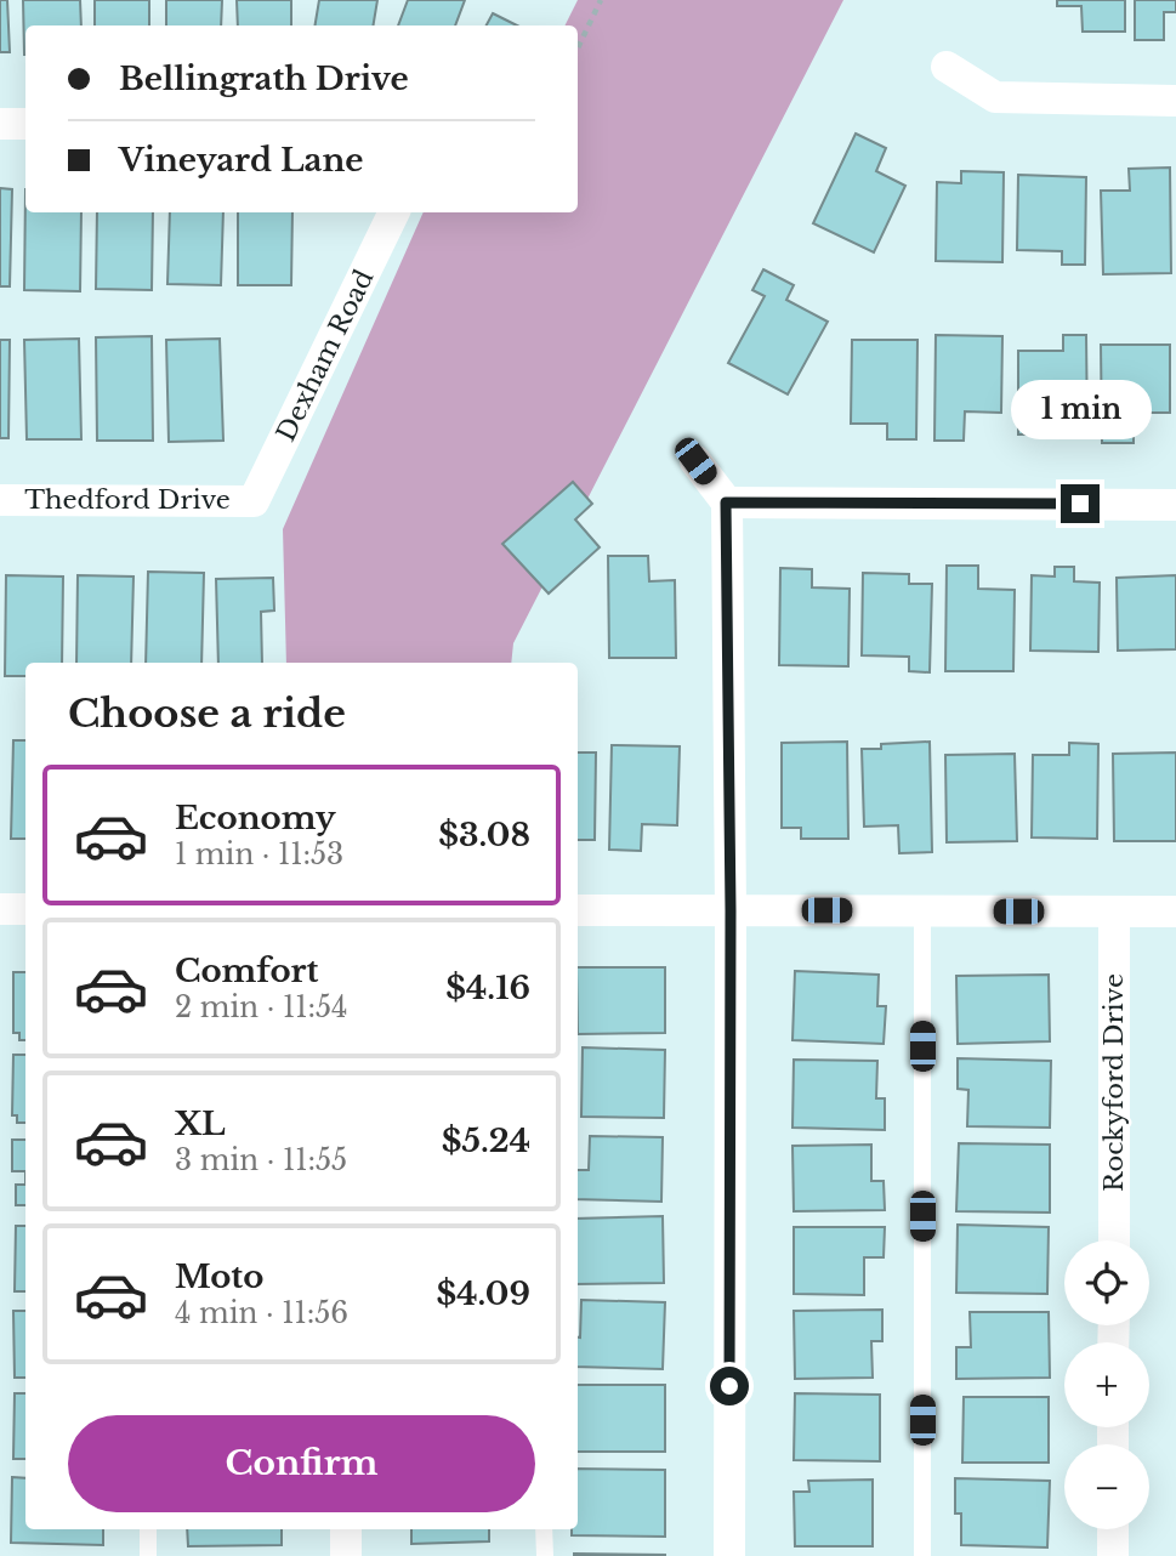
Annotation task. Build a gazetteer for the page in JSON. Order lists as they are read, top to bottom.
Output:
{
  "streets": {
    "street": ["Dexham Road", "Thedford Drive", "Rockyford Drive"]
  },
  "crossings": [
    ["Dexham Road", "Thedford Drive"]
  ],
  "page": {
    "banner": ["Bellingrath Drive", "Vineyard Lane"],
    "bubble": "1 min",
    "heading": "Choose a ride",
    "list": [
      {
        "name": "Economy",
        "note": "1 min · 11:53",
        "value": "$3.08"
      },
      {
        "name": "Comfort",
        "note": "2 min · 11:54",
        "value": "$4.16"
      },
      {
        "name": "XL",
        "note": "3 min · 11:55",
        "value": "$5.24"
      },
      {
        "name": "Moto",
        "note": "4 min · 11:56",
        "value": "$4.09"
      }
    ],
    "map_buttons": ["+", "−"],
    "buttons": "Confirm"
  }
}
